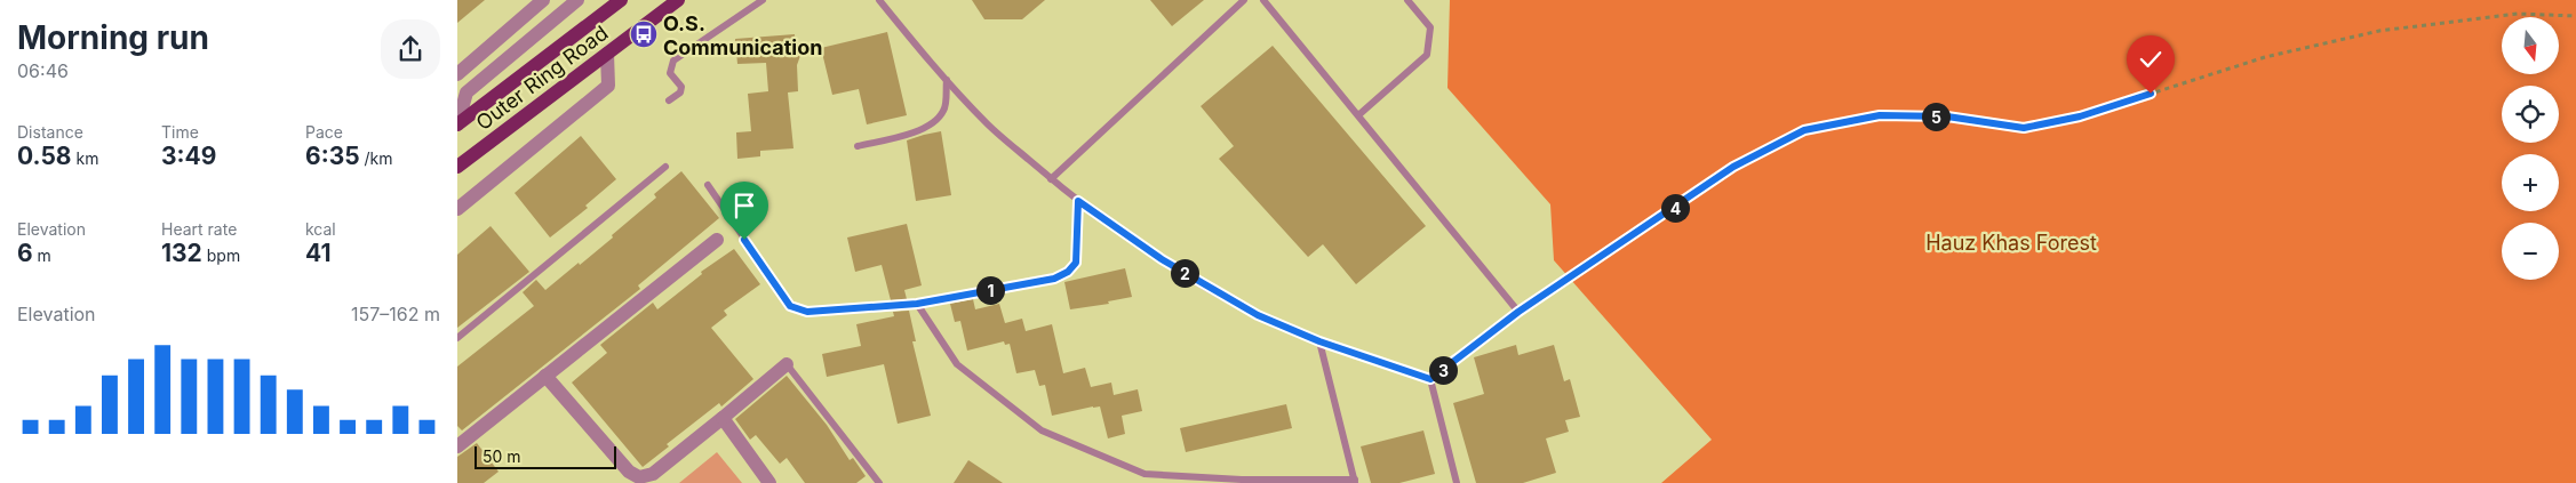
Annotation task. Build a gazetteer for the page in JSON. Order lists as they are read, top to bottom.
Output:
{
  "streets": {
    "main road": ["Outer Ring Road"]
  },
  "parks": ["Hauz Khas Forest"],
  "places": {
    "bus stop": ["O.S. Communication"]
  },
  "scale_bar": "50 m",
  "north": "bottom",
  "page": {
    "heading": ["Morning run", "06:46"],
    "map_buttons": ["+", "−"],
    "stats": [
      ["Distance", "0.58 km"],
      ["Time", "3:49"],
      ["Pace", "6:35 /km"],
      ["Elevation", "6 m"],
      ["Heart rate", "132 bpm"],
      ["kcal", "41"]
    ],
    "pins": [
      "5",
      "4",
      "2",
      "1",
      "3"
    ],
    "chart": ["Elevation", "157–162 m"],
    "scale": "50 m"
  }
}
